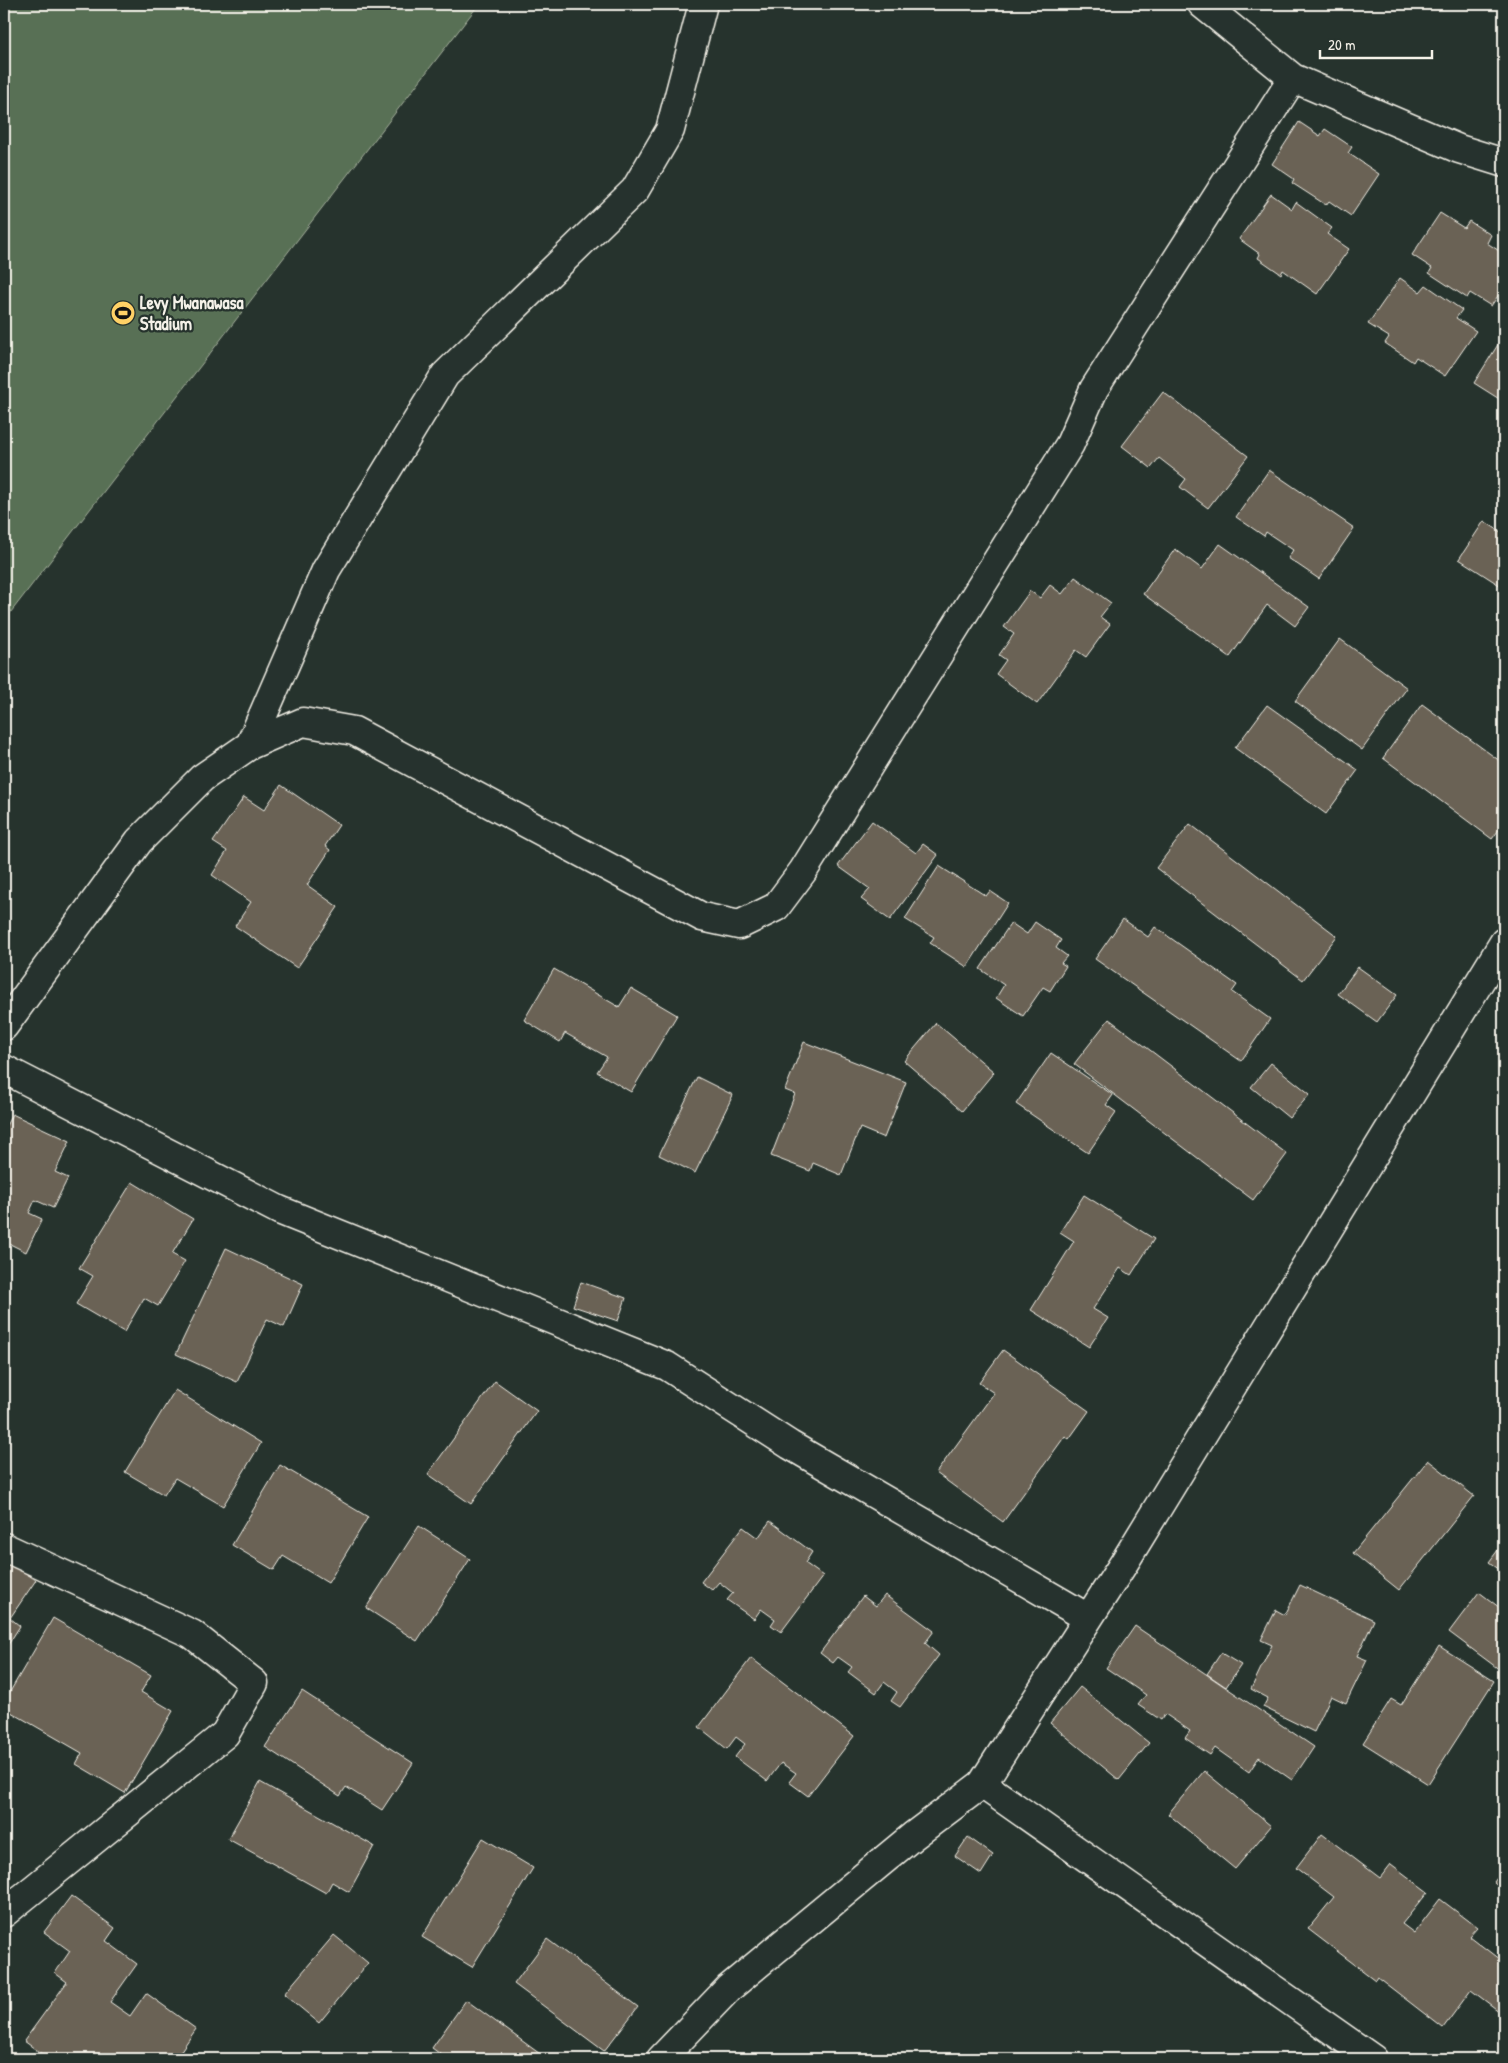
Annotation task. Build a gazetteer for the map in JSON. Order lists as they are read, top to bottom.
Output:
{
  "places": {
    "sports": ["Levy Mwanawasa Stadium"]
  },
  "scale_bar": "20 m"
}
